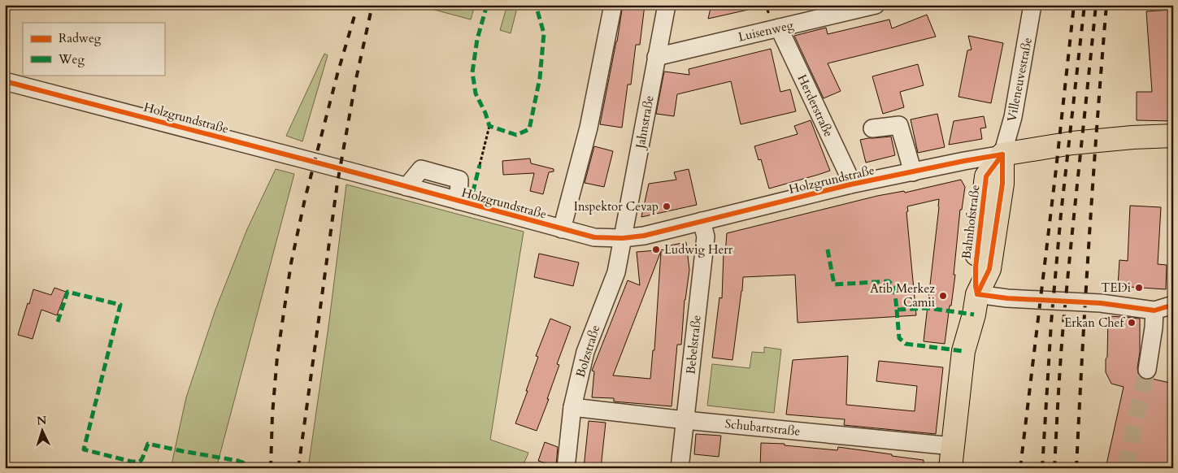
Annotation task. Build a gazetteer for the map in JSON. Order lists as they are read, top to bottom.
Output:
{
  "streets": {
    "main road": ["Holzgrundstraße", "Bahnhofstraße"],
    "street": [
      "Luisenweg",
      "Villeneuvestraße",
      "Herderstraße",
      "Jahnstraße",
      "Bebelstraße",
      "Bolzstraße",
      "Schubartstraße"
    ]
  },
  "crossings": [
    ["Luisenweg", "Herderstraße"],
    ["Luisenweg", "Jahnstraße"],
    ["Villeneuvestraße", "Holzgrundstraße"],
    ["Villeneuvestraße", "Bahnhofstraße"],
    ["Herderstraße", "Holzgrundstraße"],
    ["Holzgrundstraße", "Jahnstraße"],
    ["Holzgrundstraße", "Bahnhofstraße"],
    ["Holzgrundstraße", "Bebelstraße"],
    ["Holzgrundstraße", "Bolzstraße"],
    ["Jahnstraße", "Bolzstraße"],
    ["Bahnhofstraße", "Schubartstraße"],
    ["Bebelstraße", "Schubartstraße"],
    ["Bolzstraße", "Schubartstraße"]
  ],
  "places": [
    "Inspektor Cevap",
    "Ludwig Herr",
    "TEDi",
    "Atib Merkez Camii",
    "Erkan Chef"
  ],
  "legend": ["Radweg", "Weg"],
  "north": "top"
}
